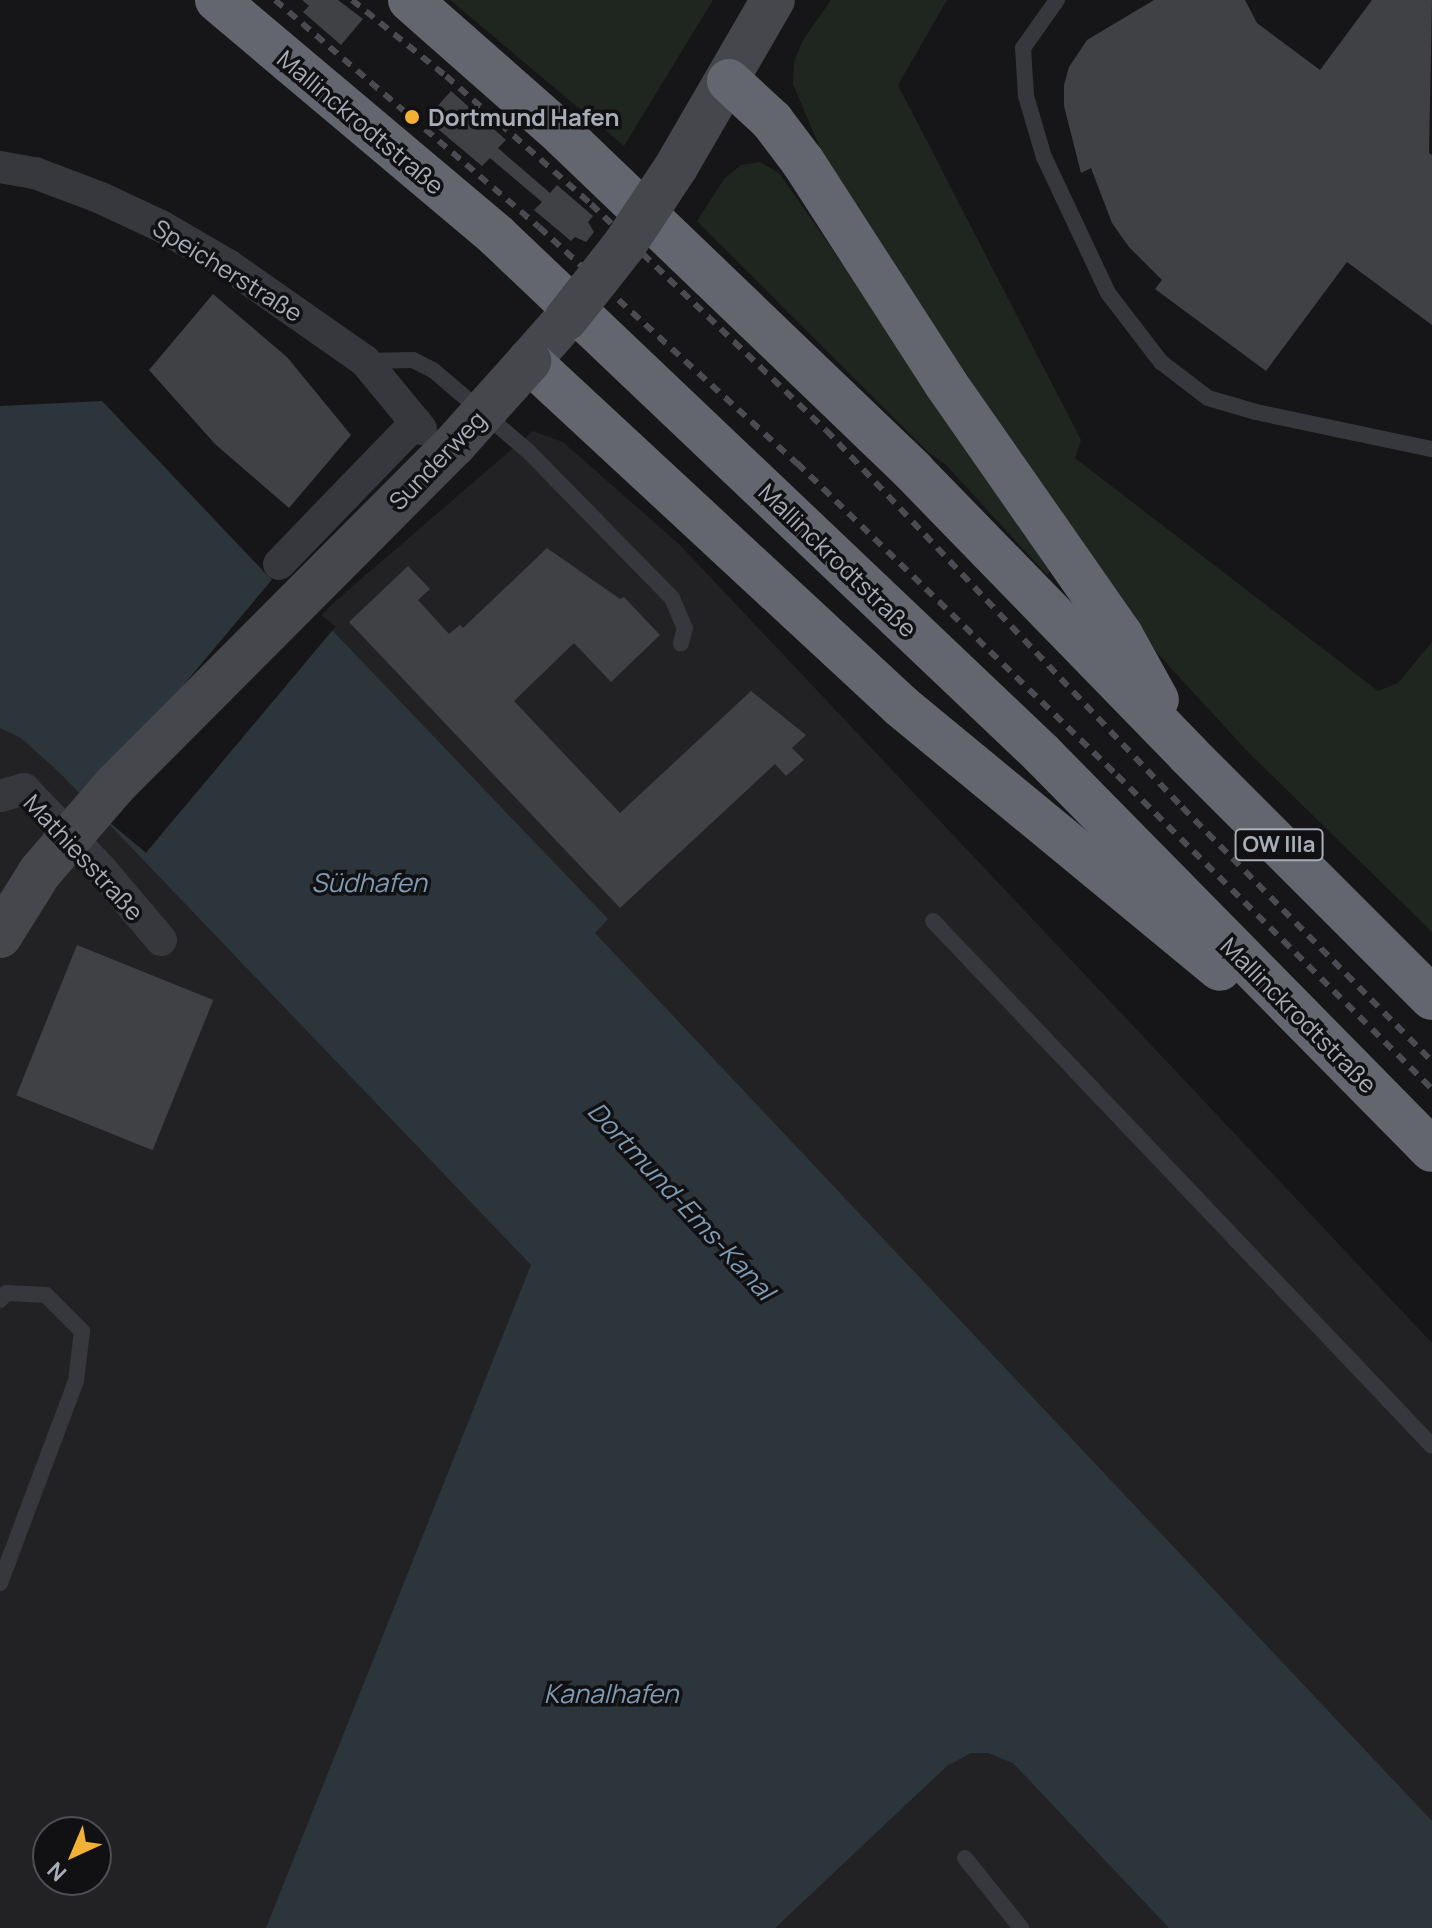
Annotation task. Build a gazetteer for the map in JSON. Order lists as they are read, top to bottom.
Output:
{
  "streets": {
    "highway": ["Mallinckrodtstraße", "OW IIIa"],
    "main road": ["Sunderweg"],
    "street": ["Speicherstraße", "Mathiesstraße"]
  },
  "water": ["Südhafen", "Dortmund-Ems-Kanal", "Kanalhafen"],
  "places": ["Dortmund Hafen"],
  "north": "bottom left"
}
